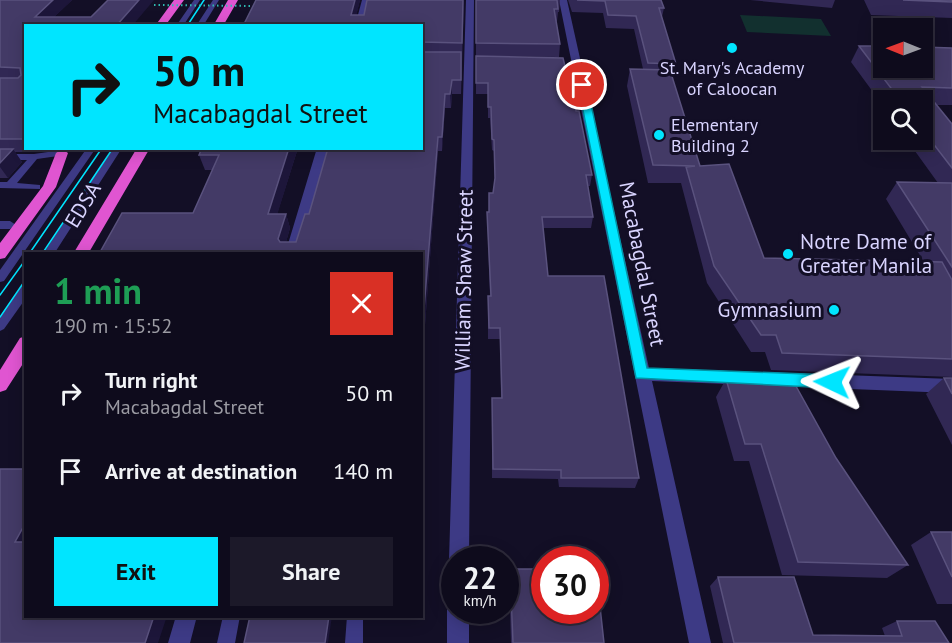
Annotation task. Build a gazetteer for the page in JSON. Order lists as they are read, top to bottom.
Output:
{
  "streets": {
    "highway": ["EDSA"],
    "street": ["Macabagdal Street", "William Shaw Street"]
  },
  "places": [
    "St. Mary's Academy of Caloocan",
    "Elementary Building 2",
    "Notre Dame of Greater Manila",
    "Gymnasium"
  ],
  "north": "left",
  "page": {
    "turn": ["50 m", "Macabagdal Street"],
    "heading": ["1 min", "190 m · 15:52"],
    "list": [
      {
        "name": "Turn right",
        "note": "Macabagdal Street",
        "value": "50 m"
      },
      {
        "name": "Arrive at destination",
        "value": "140 m"
      }
    ],
    "buttons": ["Exit", "Share"],
    "speed": "22 km/h",
    "limit": "30"
  }
}
